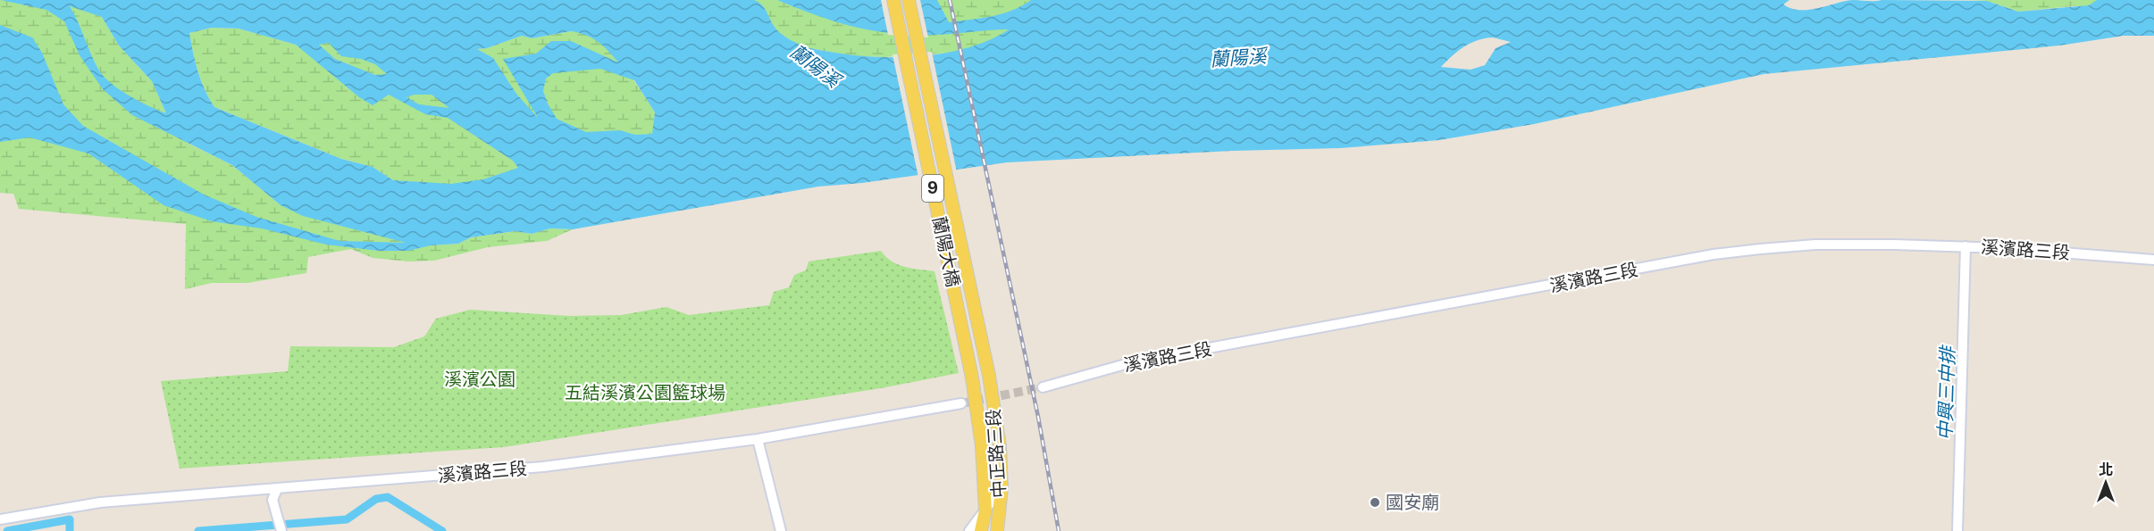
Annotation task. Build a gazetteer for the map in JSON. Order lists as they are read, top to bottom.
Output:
{
  "streets": {
    "main road": ["9", "蘭陽大橋", "中正路三段"],
    "street": ["溪濱路三段"]
  },
  "crossings": [
    ["蘭陽大橋", "中正路三段"]
  ],
  "water": ["蘭陽溪", "中興三中排"],
  "parks": ["溪濱公園", "五結溪濱公園籃球場"],
  "places": ["國安廟"],
  "north": "top"
}
